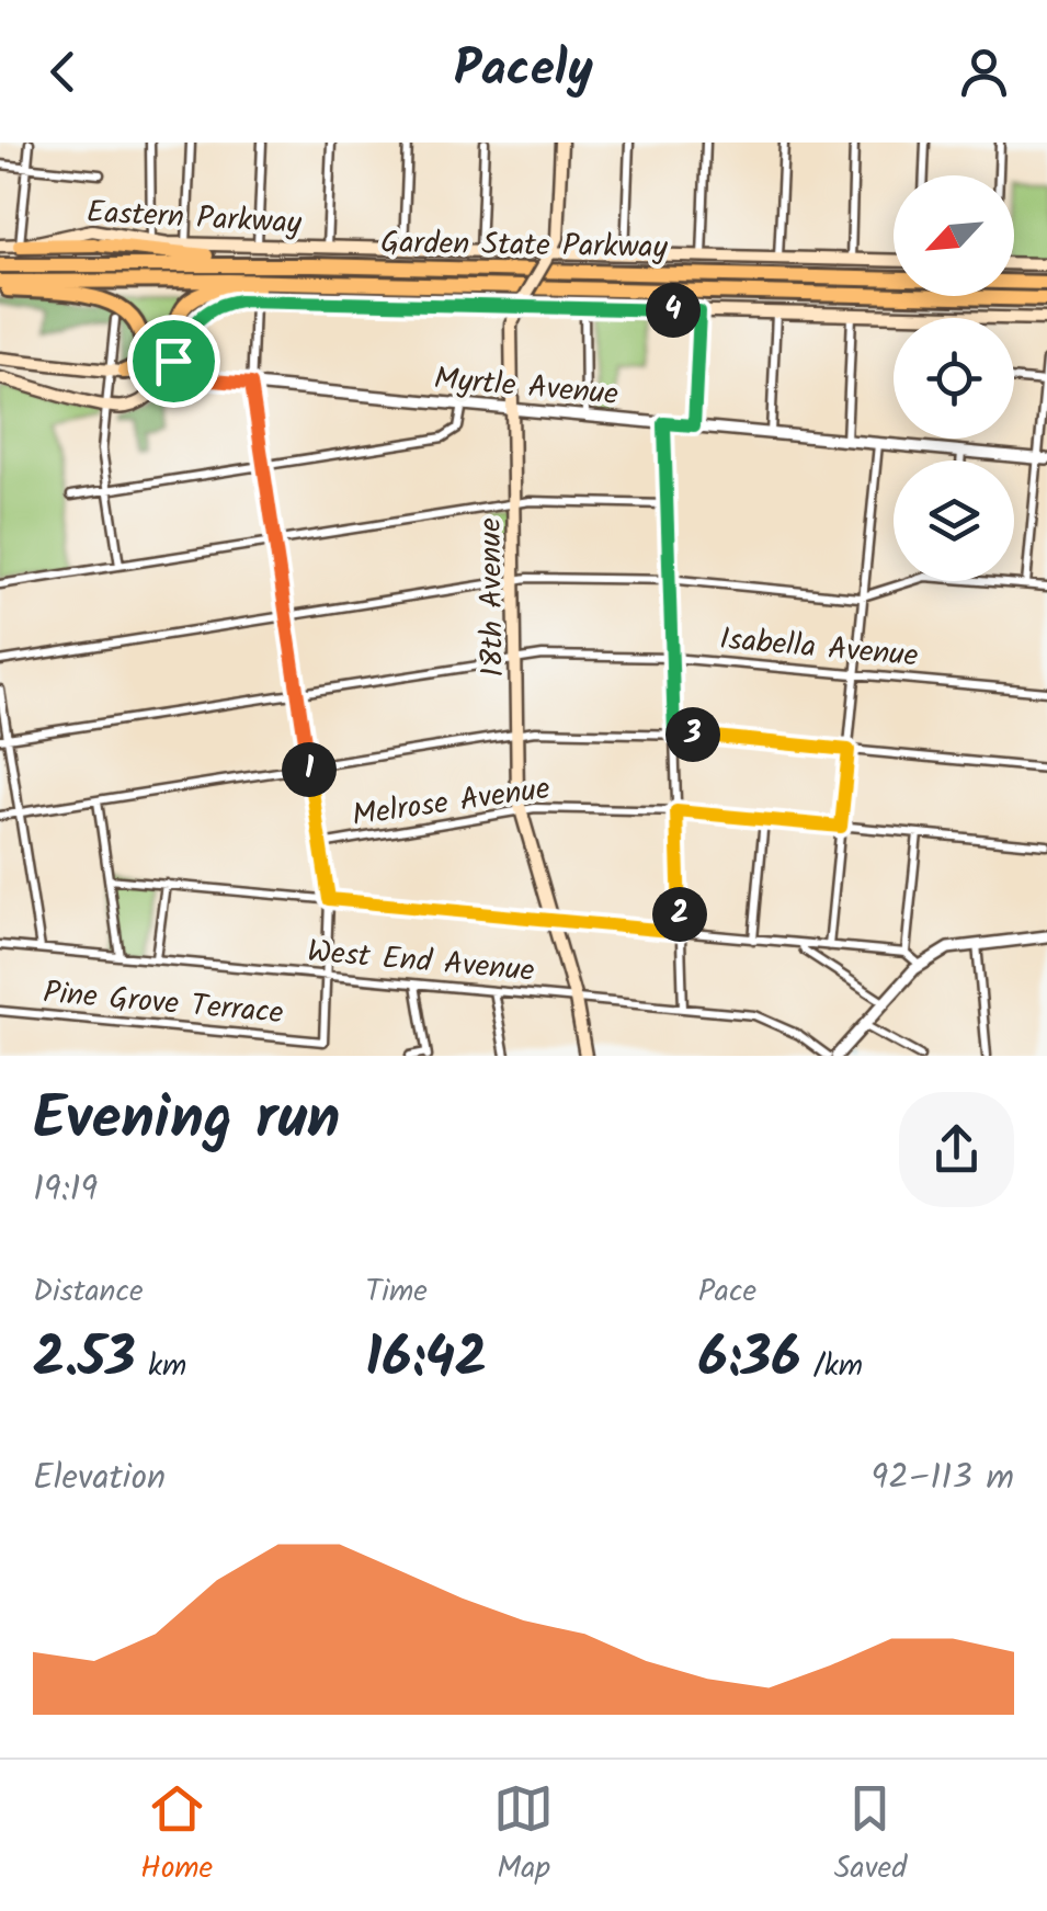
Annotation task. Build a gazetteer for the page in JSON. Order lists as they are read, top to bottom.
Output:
{
  "streets": {
    "highway": ["Garden State Parkway"],
    "main road": ["Eastern Parkway", "Myrtle Avenue", "18th Avenue"],
    "street": [
      "Isabella Avenue",
      "Melrose Avenue",
      "West End Avenue",
      "Pine Grove Terrace"
    ]
  },
  "crossings": [
    ["Eastern Parkway", "18th Avenue"],
    ["Myrtle Avenue", "18th Avenue"],
    ["18th Avenue", "Isabella Avenue"],
    ["18th Avenue", "Melrose Avenue"],
    ["18th Avenue", "West End Avenue"],
    ["West End Avenue", "Pine Grove Terrace"]
  ],
  "north": "bottom left",
  "page": {
    "header": "Pacely",
    "pins": [
      "4",
      "3",
      "1",
      "2"
    ],
    "heading": ["Evening run", "19:19"],
    "stats": [
      ["Distance", "2.53 km"],
      ["Time", "16:42"],
      ["Pace", "6:36 /km"]
    ],
    "chart": ["Elevation", "92–113 m"],
    "tabs": ["Home", "Map", "Saved"]
  }
}
